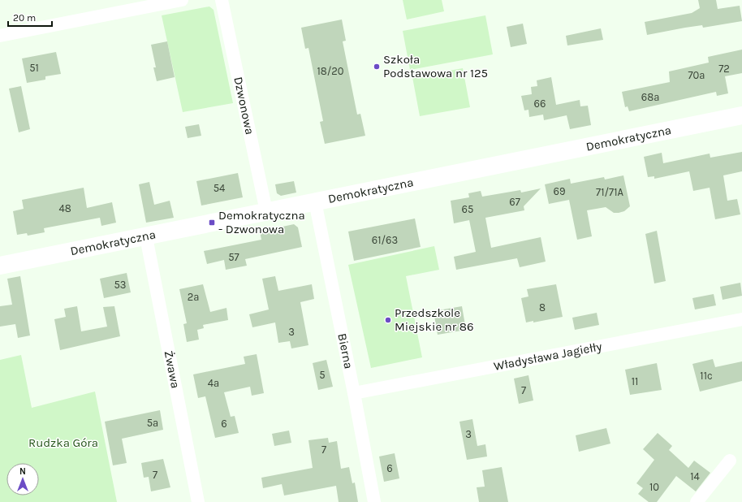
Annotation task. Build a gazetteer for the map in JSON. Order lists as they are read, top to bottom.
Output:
{
  "streets": {
    "street": [
      "Dzwonowa",
      "Demokratyczna",
      "Bierna",
      "Władysława Jagiełły",
      "Żwawa"
    ]
  },
  "crossings": [
    ["Dzwonowa", "Demokratyczna"],
    ["Demokratyczna", "Bierna"],
    ["Demokratyczna", "Żwawa"],
    ["Bierna", "Władysława Jagiełły"]
  ],
  "parks": ["Rudzka Góra"],
  "places": {
    "other": ["Szkoła Podstawowa nr 125", "Przedszkole Miejskie nr 86"],
    "transit": ["Demokratyczna - Dzwonowa"]
  },
  "house_numbers": [
    "51",
    "72",
    "18/20",
    "70a",
    "68a",
    "66",
    "54",
    "69",
    "71/71A",
    "67",
    "48",
    "65",
    "61/63",
    "57",
    "53",
    "2a",
    "8",
    "3",
    "5",
    "11c",
    "11",
    "4a",
    "7",
    "5a",
    "6",
    "3",
    "7",
    "6",
    "7",
    "14",
    "10"
  ],
  "scale_bar": "20 m",
  "north": "top"
}
